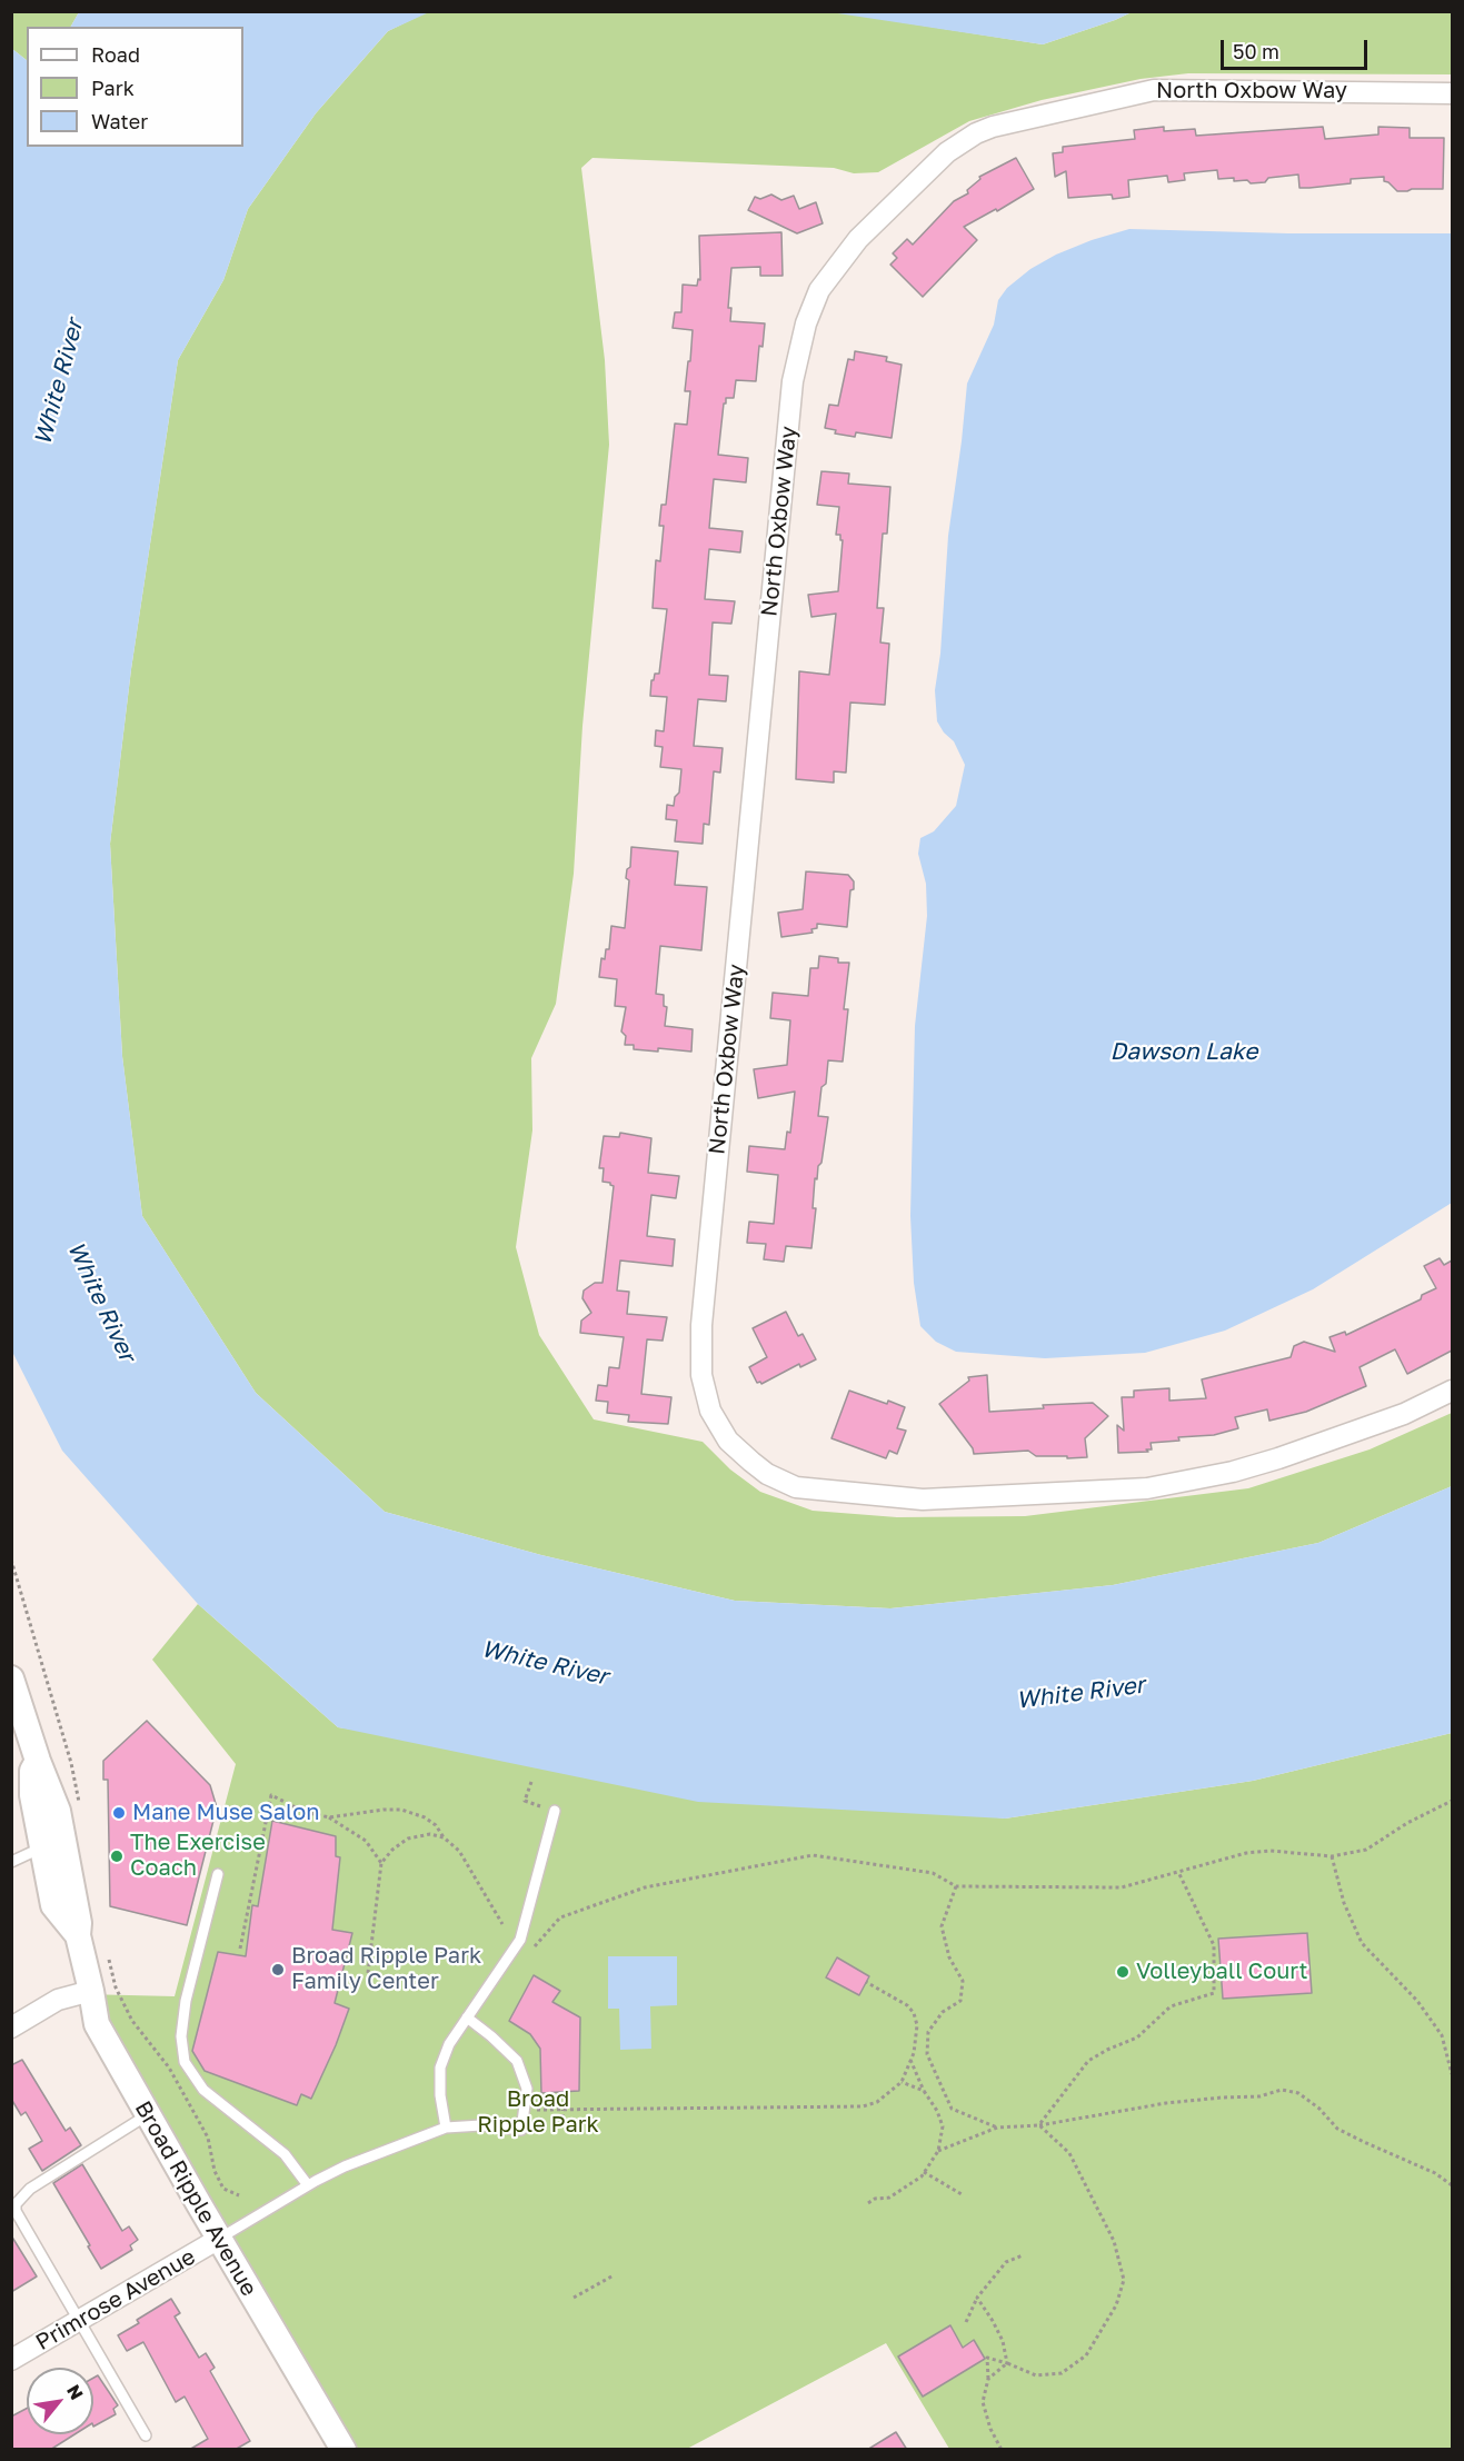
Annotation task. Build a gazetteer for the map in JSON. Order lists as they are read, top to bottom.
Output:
{
  "streets": {
    "street": ["North Oxbow Way", "Broad Ripple Avenue", "Primrose Avenue"]
  },
  "crossings": [
    ["Broad Ripple Avenue", "Primrose Avenue"]
  ],
  "water": ["White River", "Dawson Lake"],
  "parks": ["Broad Ripple Park"],
  "places": [
    "Mane Muse Salon",
    "The Exercise Coach",
    "Broad Ripple Park Family Center",
    "Volleyball Court"
  ],
  "legend": ["Road", "Park", "Water"],
  "scale_bar": "50 m",
  "north": "top right"
}
